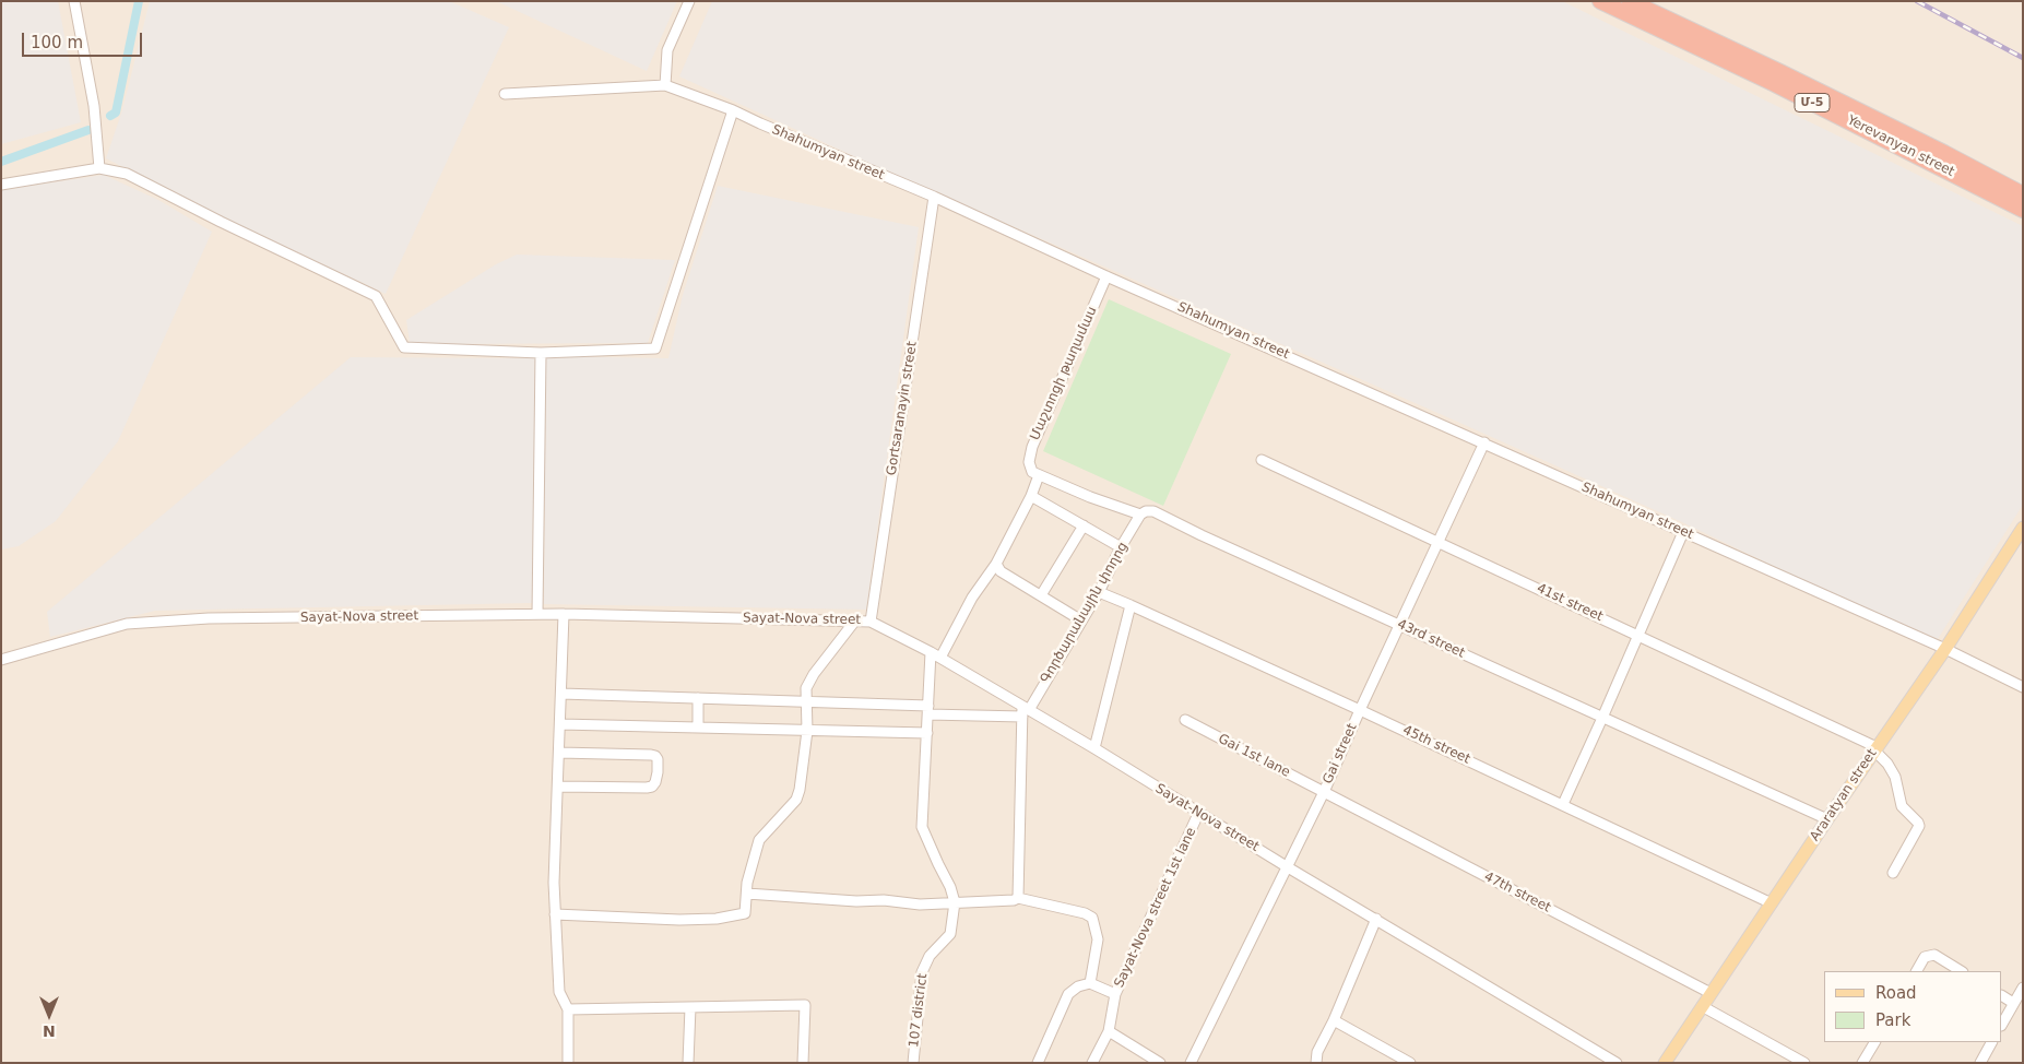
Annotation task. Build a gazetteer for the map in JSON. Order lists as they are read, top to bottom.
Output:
{
  "streets": {
    "highway": ["Մ-5", "Yerevanyan street"],
    "main road": ["Araratyan street"],
    "street": [
      "Shahumyan street",
      "Մաշտոցի թաղամաս",
      "Gortsaranayin street",
      "41st street",
      "Գործարանային փողոց",
      "Sayat-Nova street",
      "43rd street",
      "45th street",
      "Gai street",
      "Gai 1st lane",
      "47th street",
      "Sayat-Nova street 1st lane",
      "107 district"
    ]
  },
  "crossings": [
    ["Shahumyan street", "Մաշտոցի թաղամաս"],
    ["Shahumyan street", "Gortsaranayin street"],
    ["Shahumyan street", "Gai street"],
    ["Shahumyan street", "Araratyan street"],
    ["Մաշտոցի թաղամաս", "Sayat-Nova street"],
    ["Մաշտոցի թաղամաս", "43rd street"],
    ["Gortsaranayin street", "Sayat-Nova street"],
    ["41st street", "Gai street"],
    ["41st street", "Araratyan street"],
    ["Գործարանային փողոց", "Sayat-Nova street"],
    ["Գործարանային փողոց", "43rd street"],
    ["Գործարանային փողոց", "45th street"],
    ["Sayat-Nova street", "Gai street"],
    ["Sayat-Nova street", "Sayat-Nova street 1st lane"],
    ["43rd street", "Gai street"],
    ["43rd street", "Araratyan street"],
    ["45th street", "Gai street"],
    ["45th street", "Araratyan street"],
    ["Gai street", "Gai 1st lane"],
    ["Gai street", "47th street"],
    ["Gai 1st lane", "47th street"],
    ["Araratyan street", "47th street"]
  ],
  "legend": ["Road", "Park"],
  "scale_bar": "100 m",
  "north": "bottom"
}
